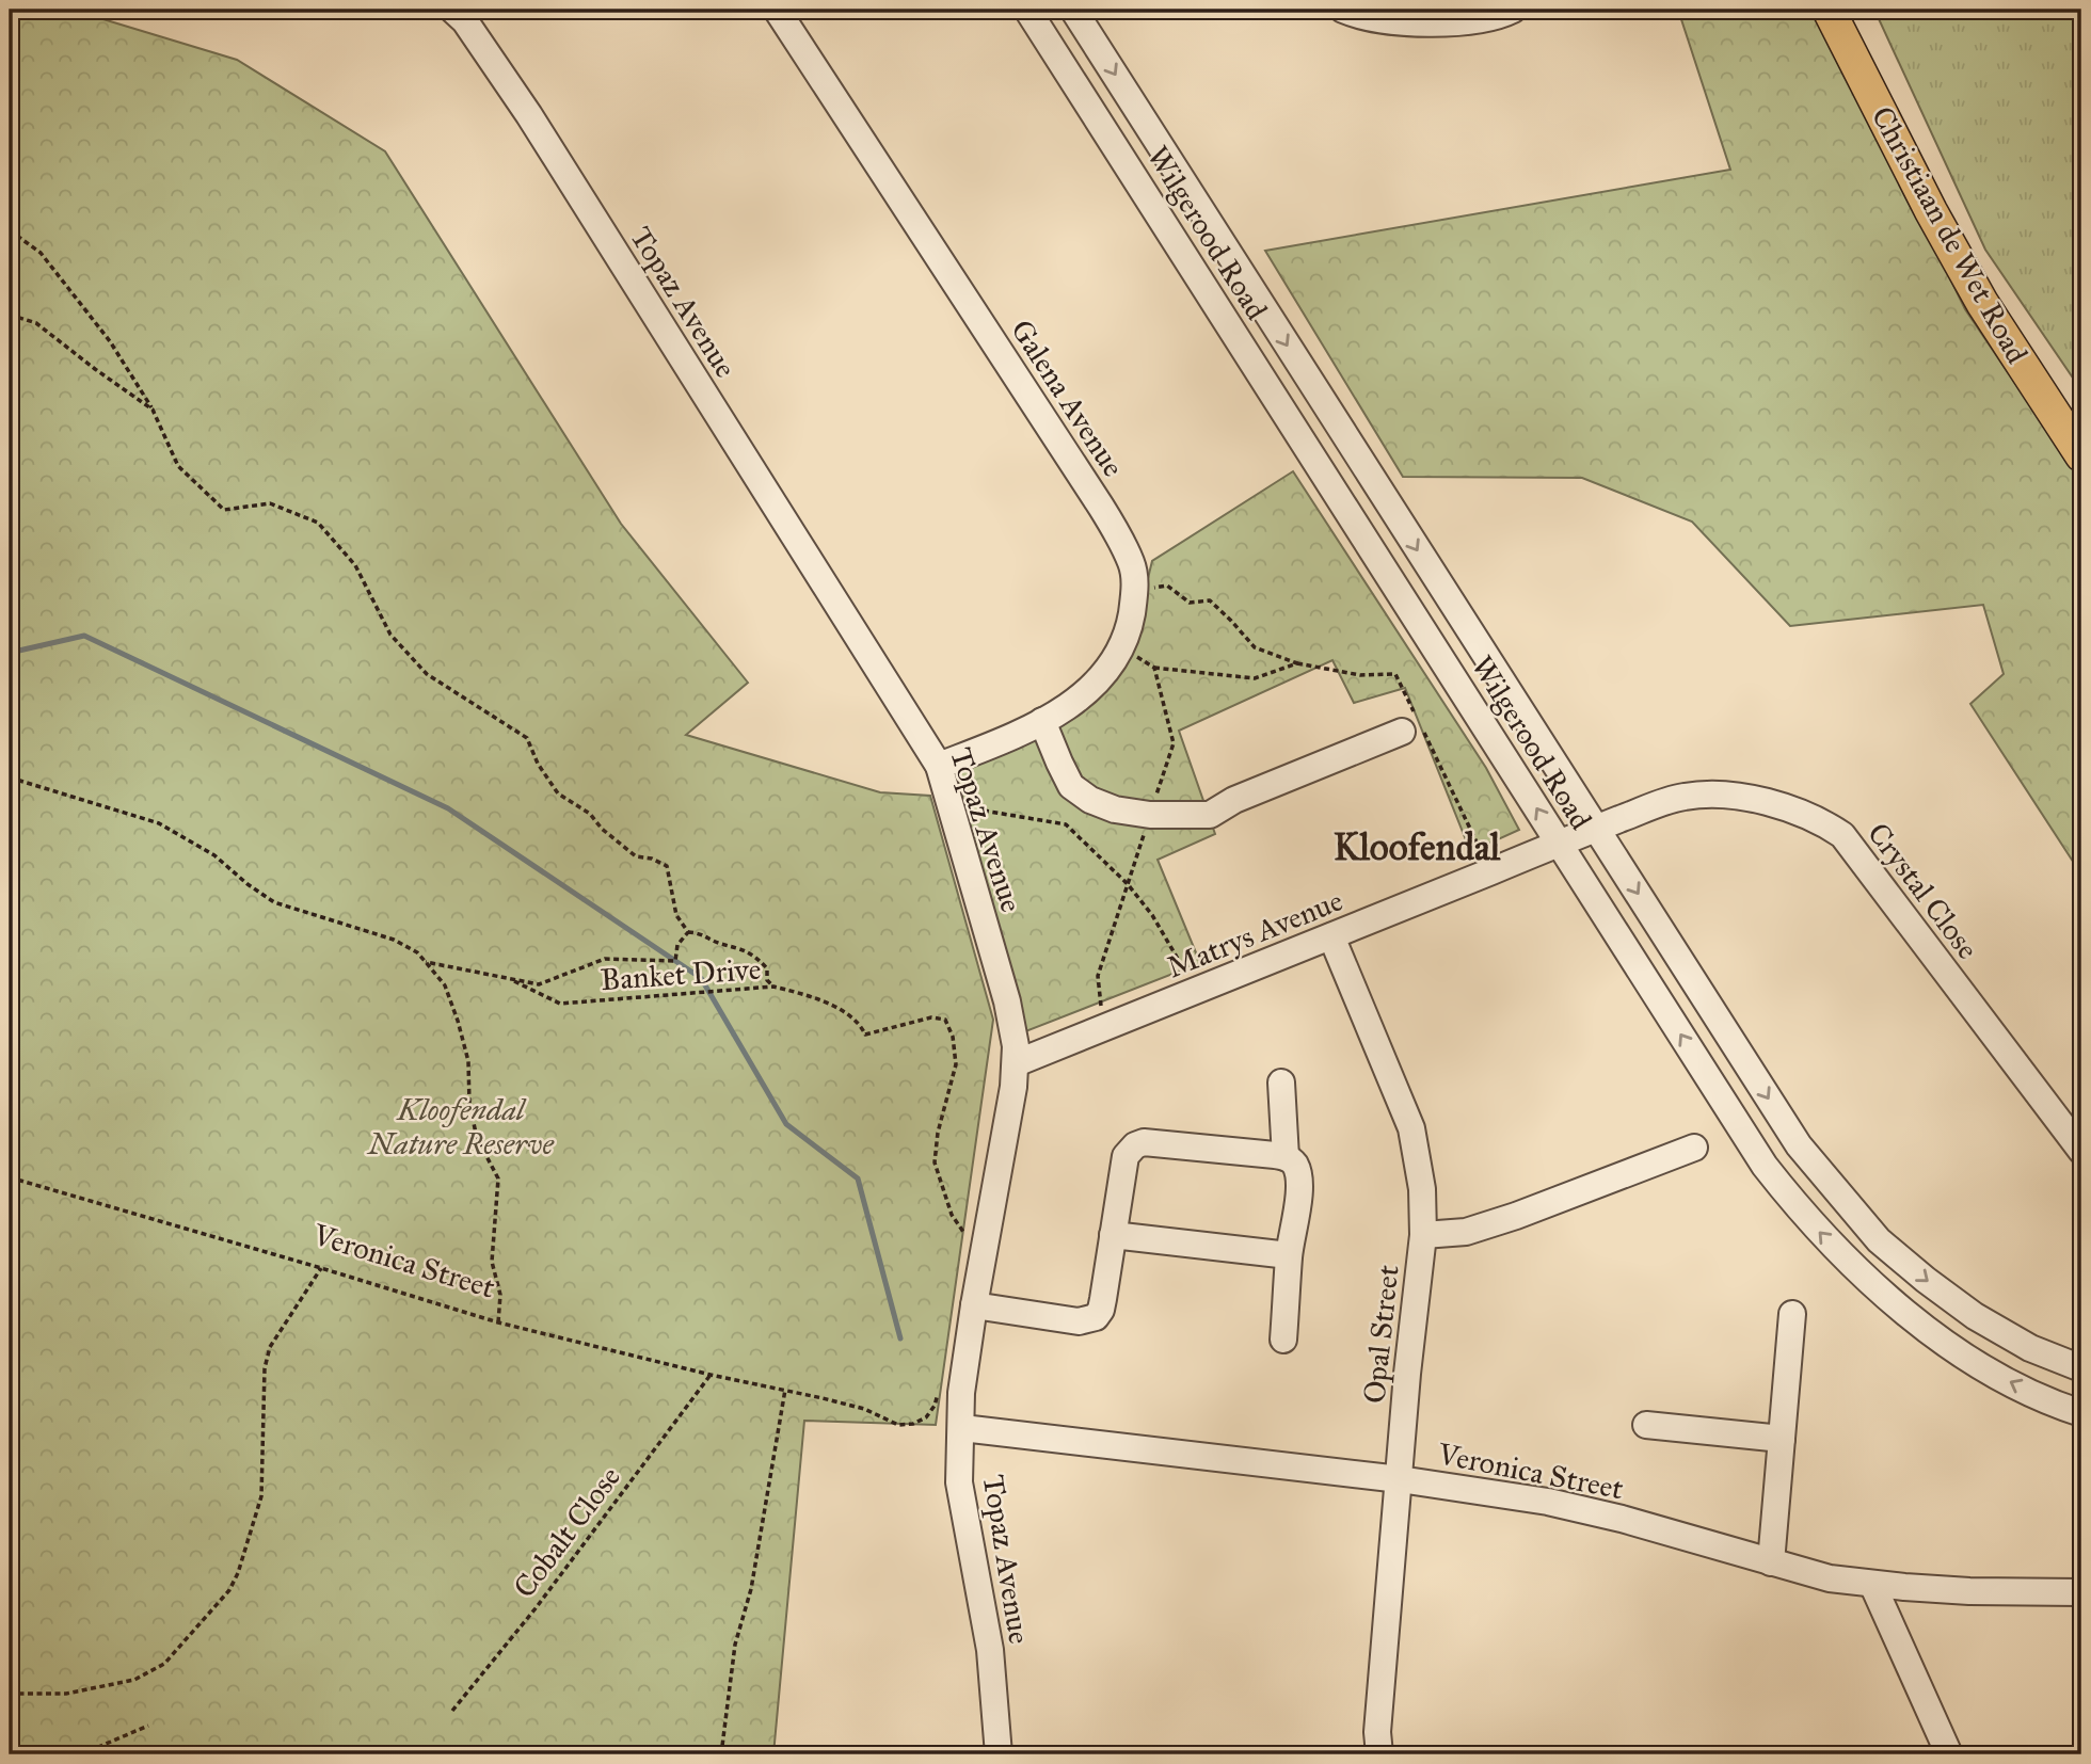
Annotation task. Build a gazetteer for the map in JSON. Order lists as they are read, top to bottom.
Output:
{
  "streets": {
    "main road": ["Christiaan de Wet Road"],
    "street": [
      "Wilgerood Road",
      "Topaz Avenue",
      "Galena Avenue",
      "Crystal Close",
      "Matrys Avenue",
      "Veronica Street",
      "Opal Street"
    ],
    "path": ["Banket Drive", "Cobalt Close"]
  },
  "crossings": [
    ["Wilgerood Road", "Crystal Close"],
    ["Wilgerood Road", "Matrys Avenue"],
    ["Topaz Avenue", "Galena Avenue"],
    ["Topaz Avenue", "Matrys Avenue"],
    ["Topaz Avenue", "Veronica Street"],
    ["Crystal Close", "Matrys Avenue"],
    ["Matrys Avenue", "Opal Street"],
    ["Veronica Street", "Opal Street"],
    ["Veronica Street", "Cobalt Close"]
  ],
  "districts": ["Kloofendal"],
  "parks": ["Kloofendal Nature Reserve"]
}
